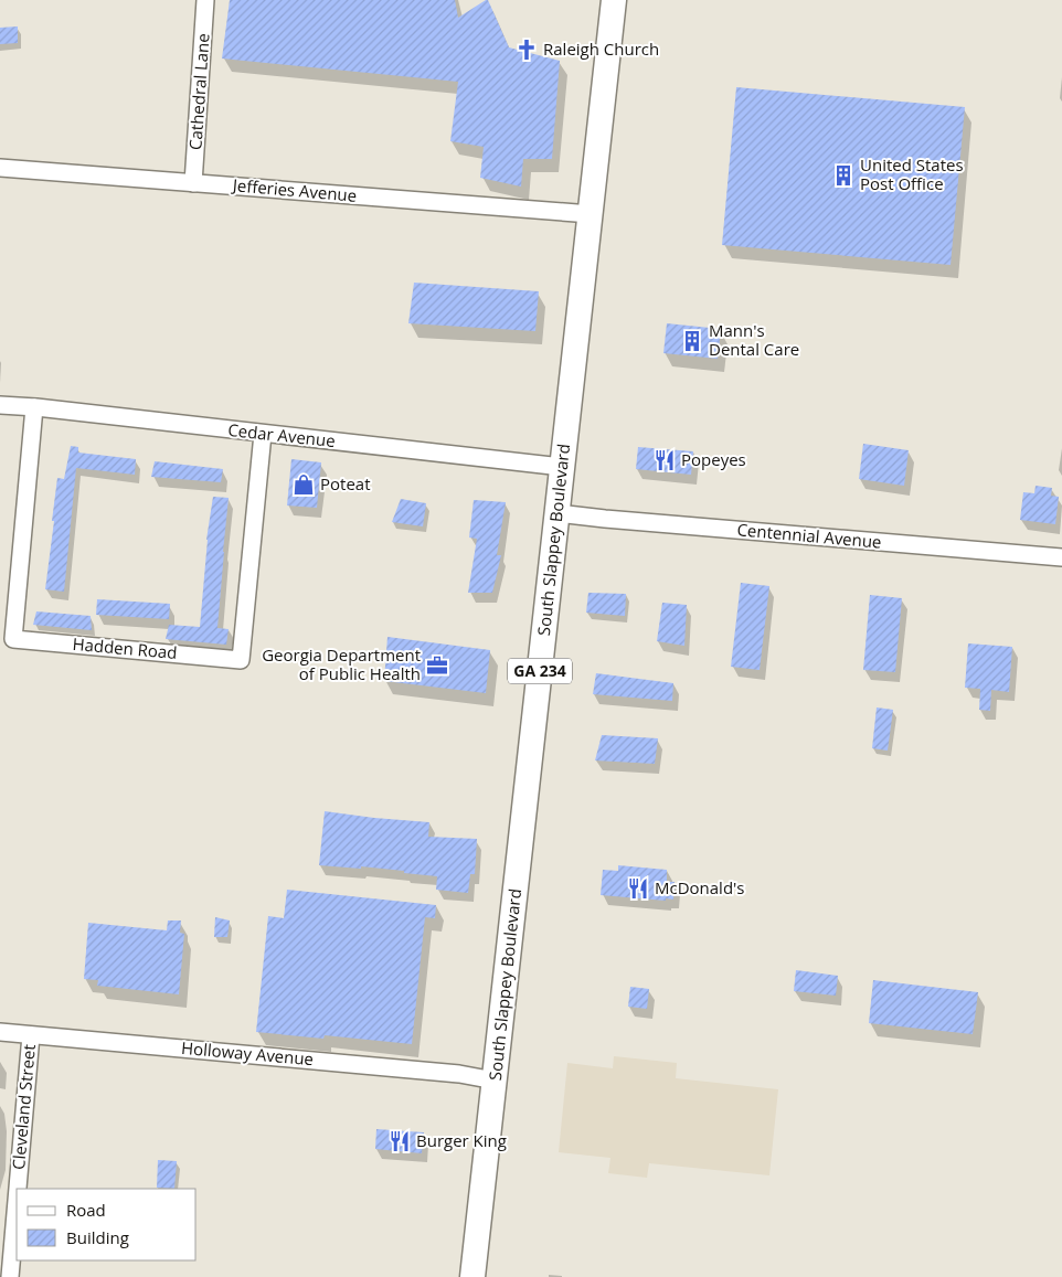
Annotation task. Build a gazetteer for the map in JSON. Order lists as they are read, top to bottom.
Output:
{
  "streets": {
    "main road": ["South Slappey Boulevard", "GA 234"],
    "street": [
      "Cathedral Lane",
      "Jefferies Avenue",
      "Cedar Avenue",
      "Centennial Avenue",
      "Hadden Road",
      "Holloway Avenue",
      "Cleveland Street"
    ]
  },
  "crossings": [
    ["Cathedral Lane", "Jefferies Avenue"],
    ["Jefferies Avenue", "South Slappey Boulevard"],
    ["Cedar Avenue", "South Slappey Boulevard"],
    ["Cedar Avenue", "Hadden Road"],
    ["Centennial Avenue", "South Slappey Boulevard"],
    ["South Slappey Boulevard", "Holloway Avenue"],
    ["Holloway Avenue", "Cleveland Street"]
  ],
  "places": {
    "church": ["Raleigh Church"],
    "building": ["United States Post Office", "Mann's Dental Care"],
    "restaurant": ["Popeyes", "McDonald's", "Burger King"],
    "shop": ["Poteat"],
    "office": ["Georgia Department of Public Health"]
  },
  "legend": ["Road", "Building"]
}
